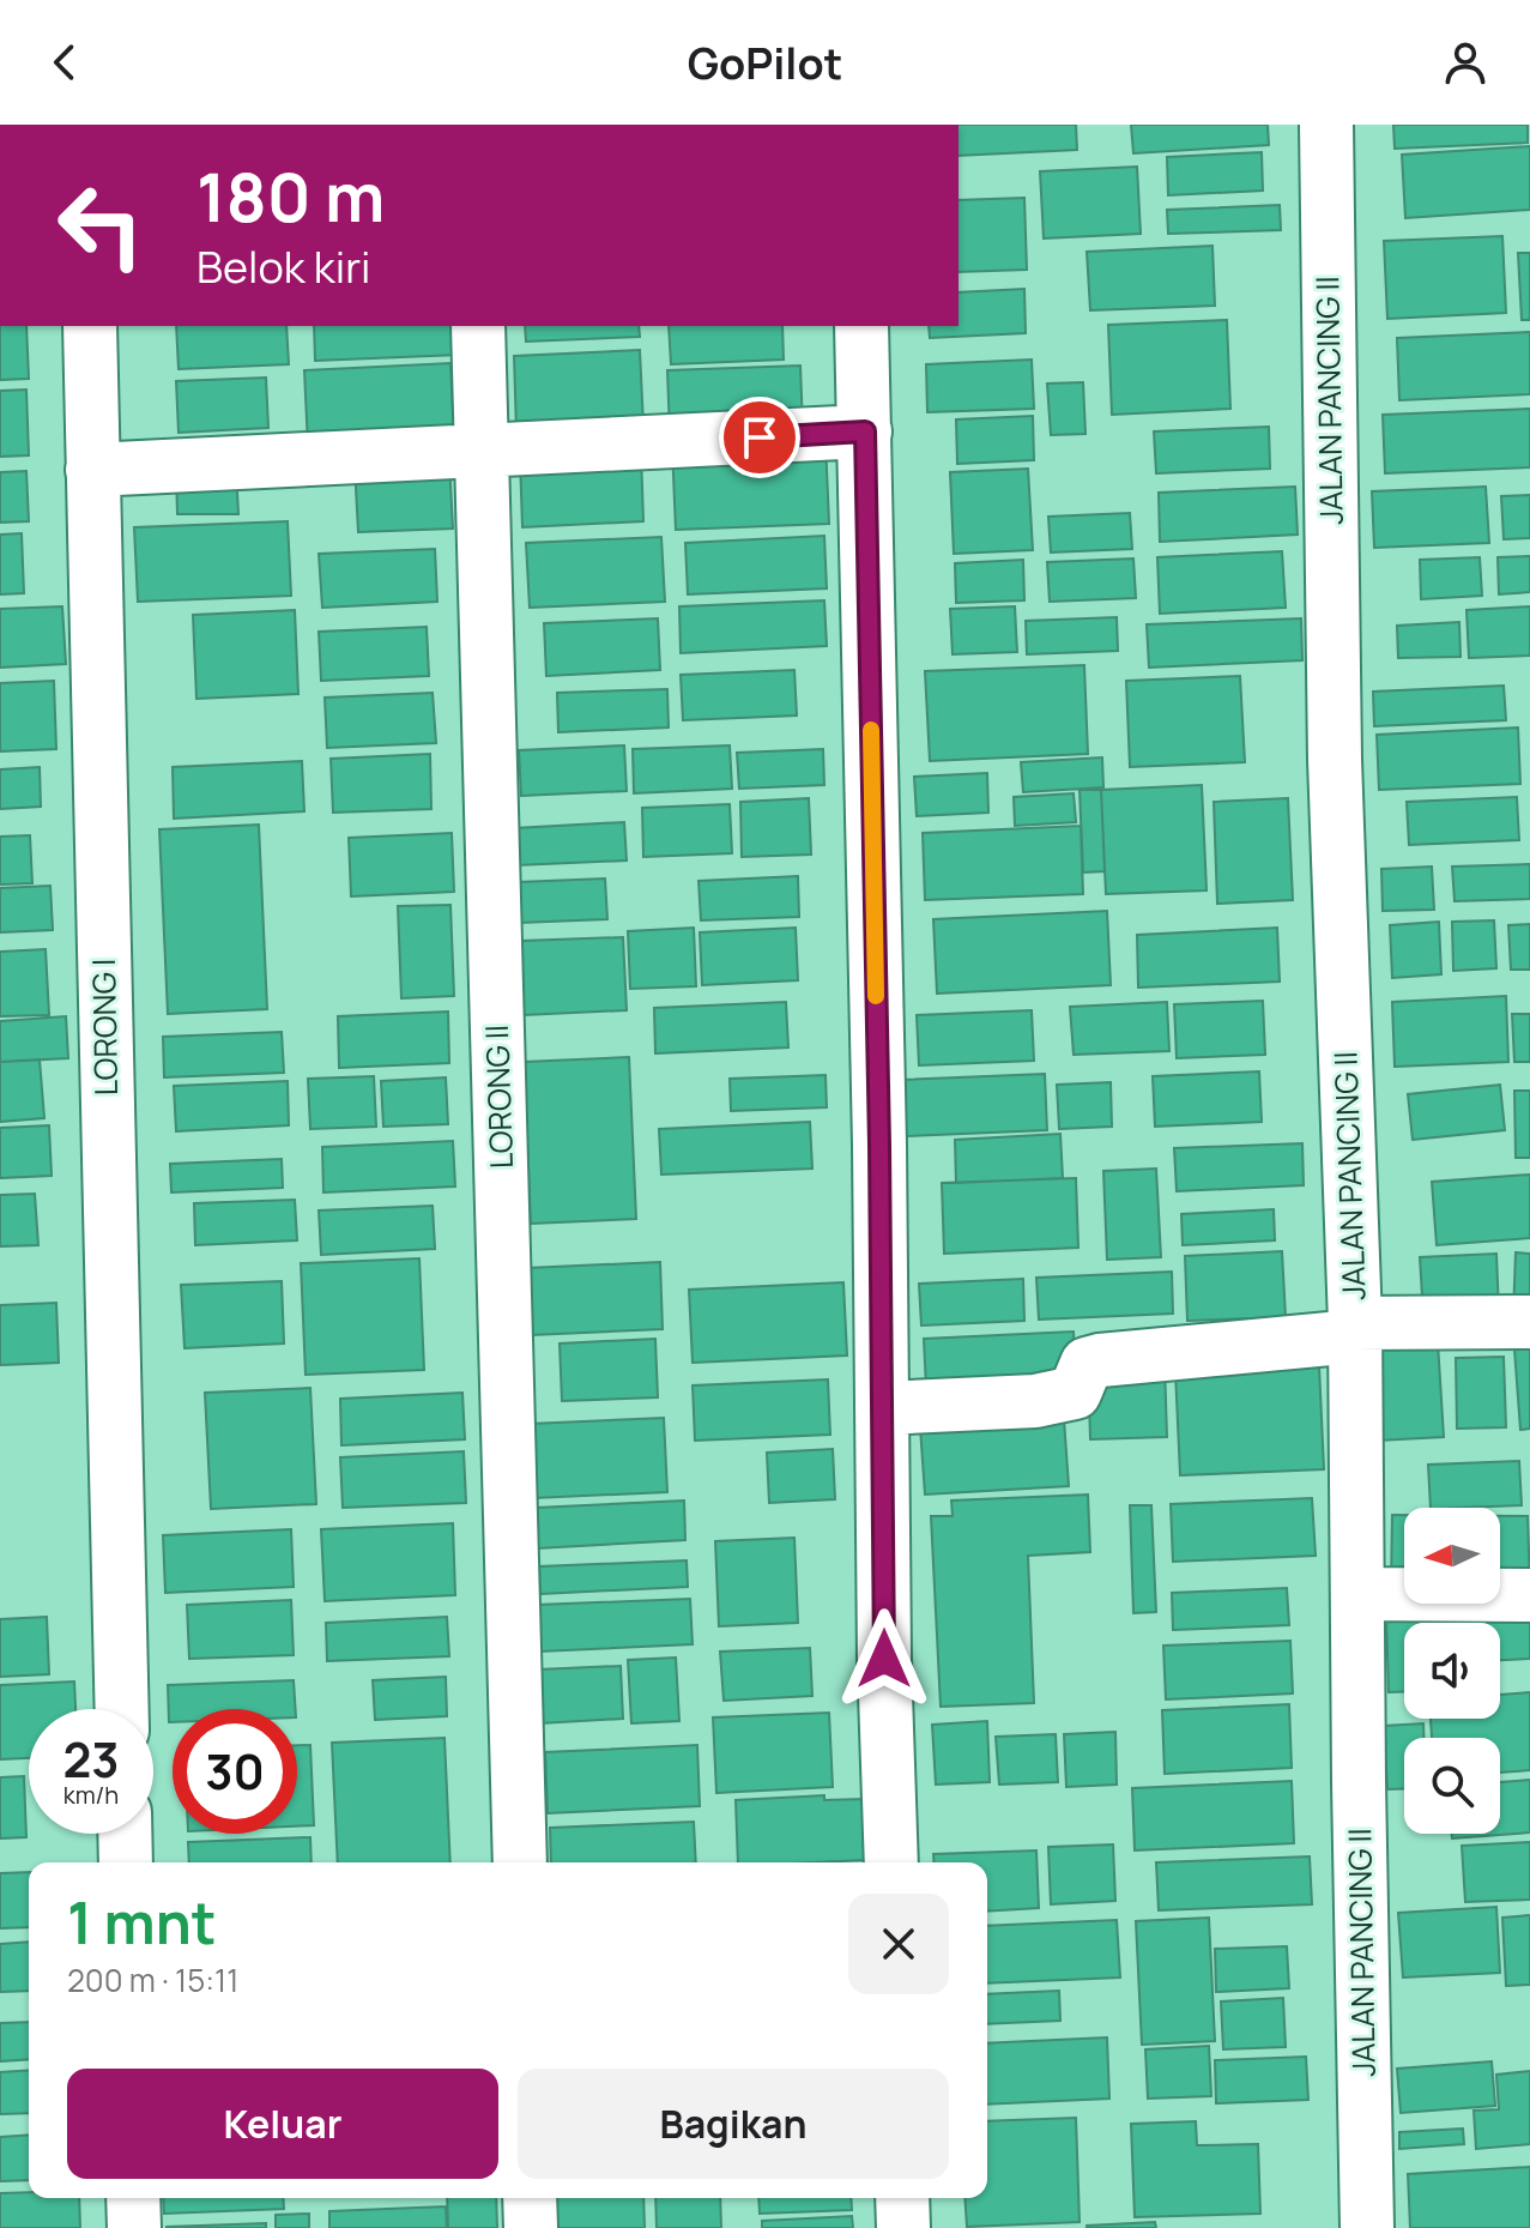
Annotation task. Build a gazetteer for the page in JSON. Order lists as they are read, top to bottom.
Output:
{
  "streets": {
    "street": ["JALAN PANCING II", "LORONG I", "LORONG II"]
  },
  "north": "left",
  "page": {
    "header": "GoPilot",
    "turn": ["180 m", "Belok kiri"],
    "speed": "23 km/h",
    "limit": "30",
    "heading": ["1 mnt", "200 m · 15:11"],
    "buttons": ["Keluar", "Bagikan"]
  }
}
